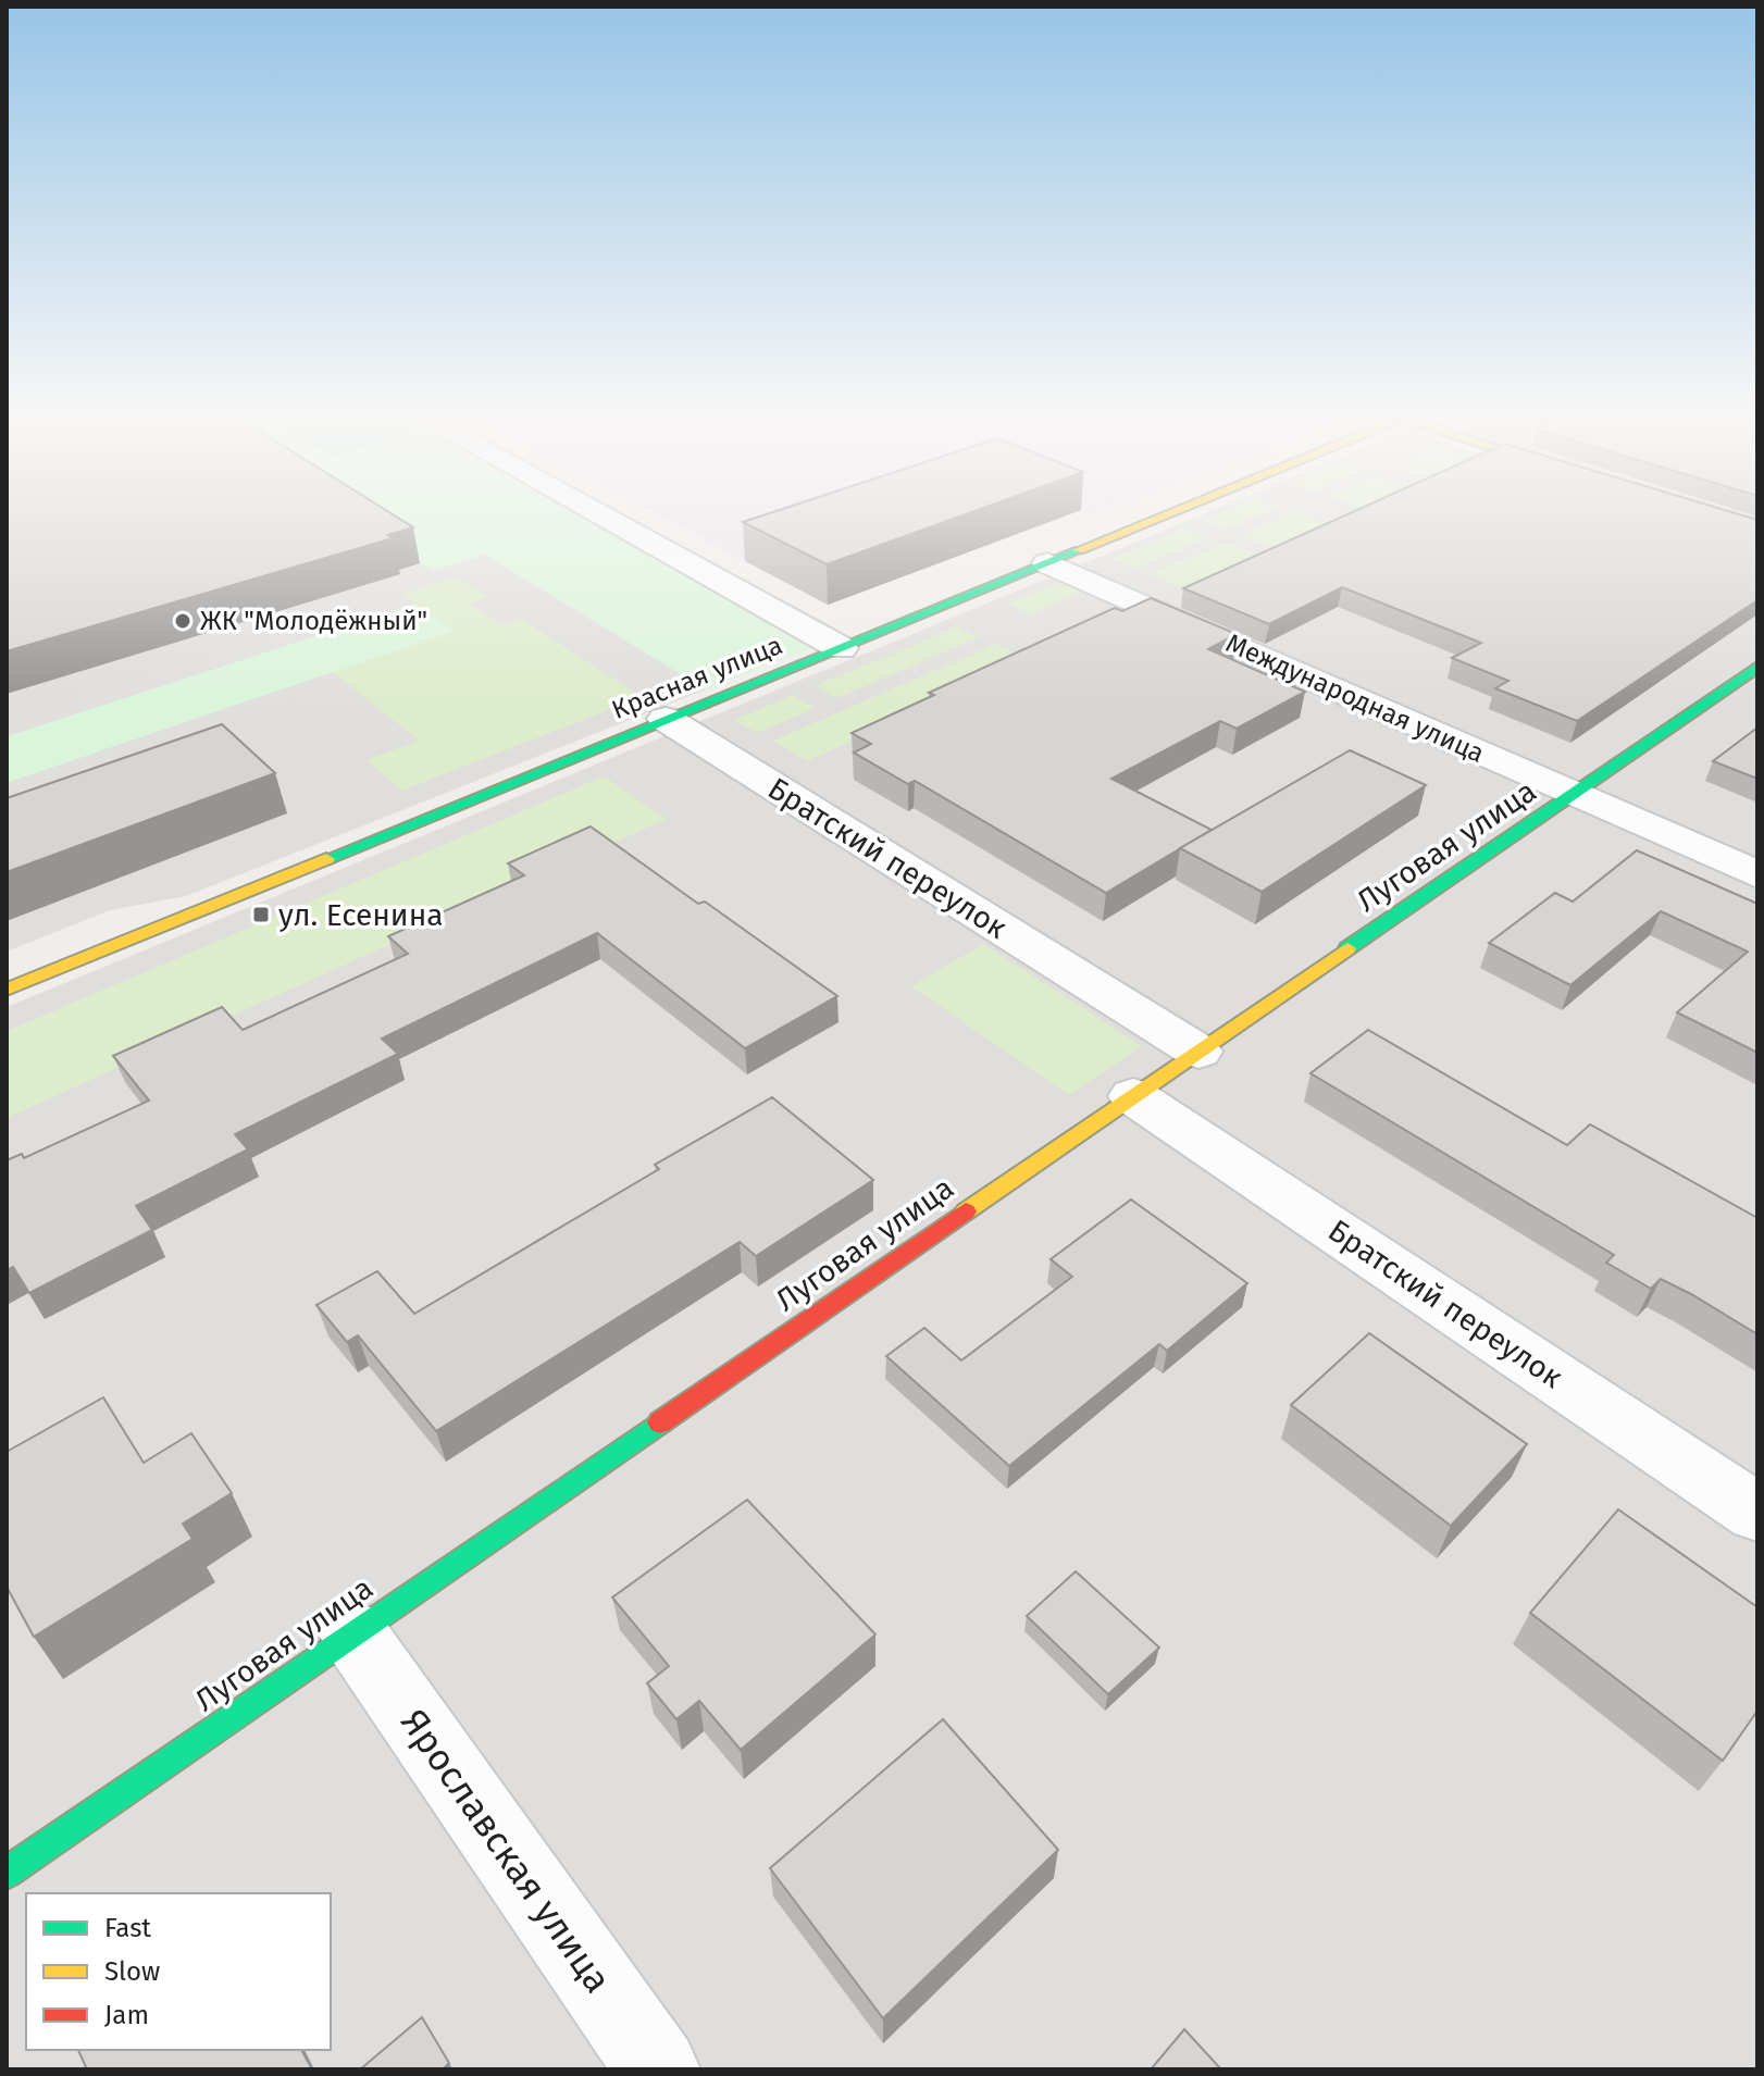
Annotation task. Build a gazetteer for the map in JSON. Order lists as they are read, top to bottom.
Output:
{
  "streets": {
    "street": [
      "Красная улица",
      "Международная улица",
      "Луговая улица",
      "Братский переулок",
      "Ярославская улица"
    ]
  },
  "crossings": [
    ["Красная улица", "Международная улица"],
    ["Красная улица", "Братский переулок"],
    ["Международная улица", "Луговая улица"],
    ["Луговая улица", "Братский переулок"],
    ["Луговая улица", "Ярославская улица"]
  ],
  "places": {
    "other": ["ЖК \"Молодёжный\""],
    "transit": ["ул. Есенина"]
  },
  "legend": ["Fast", "Slow", "Jam"]
}
